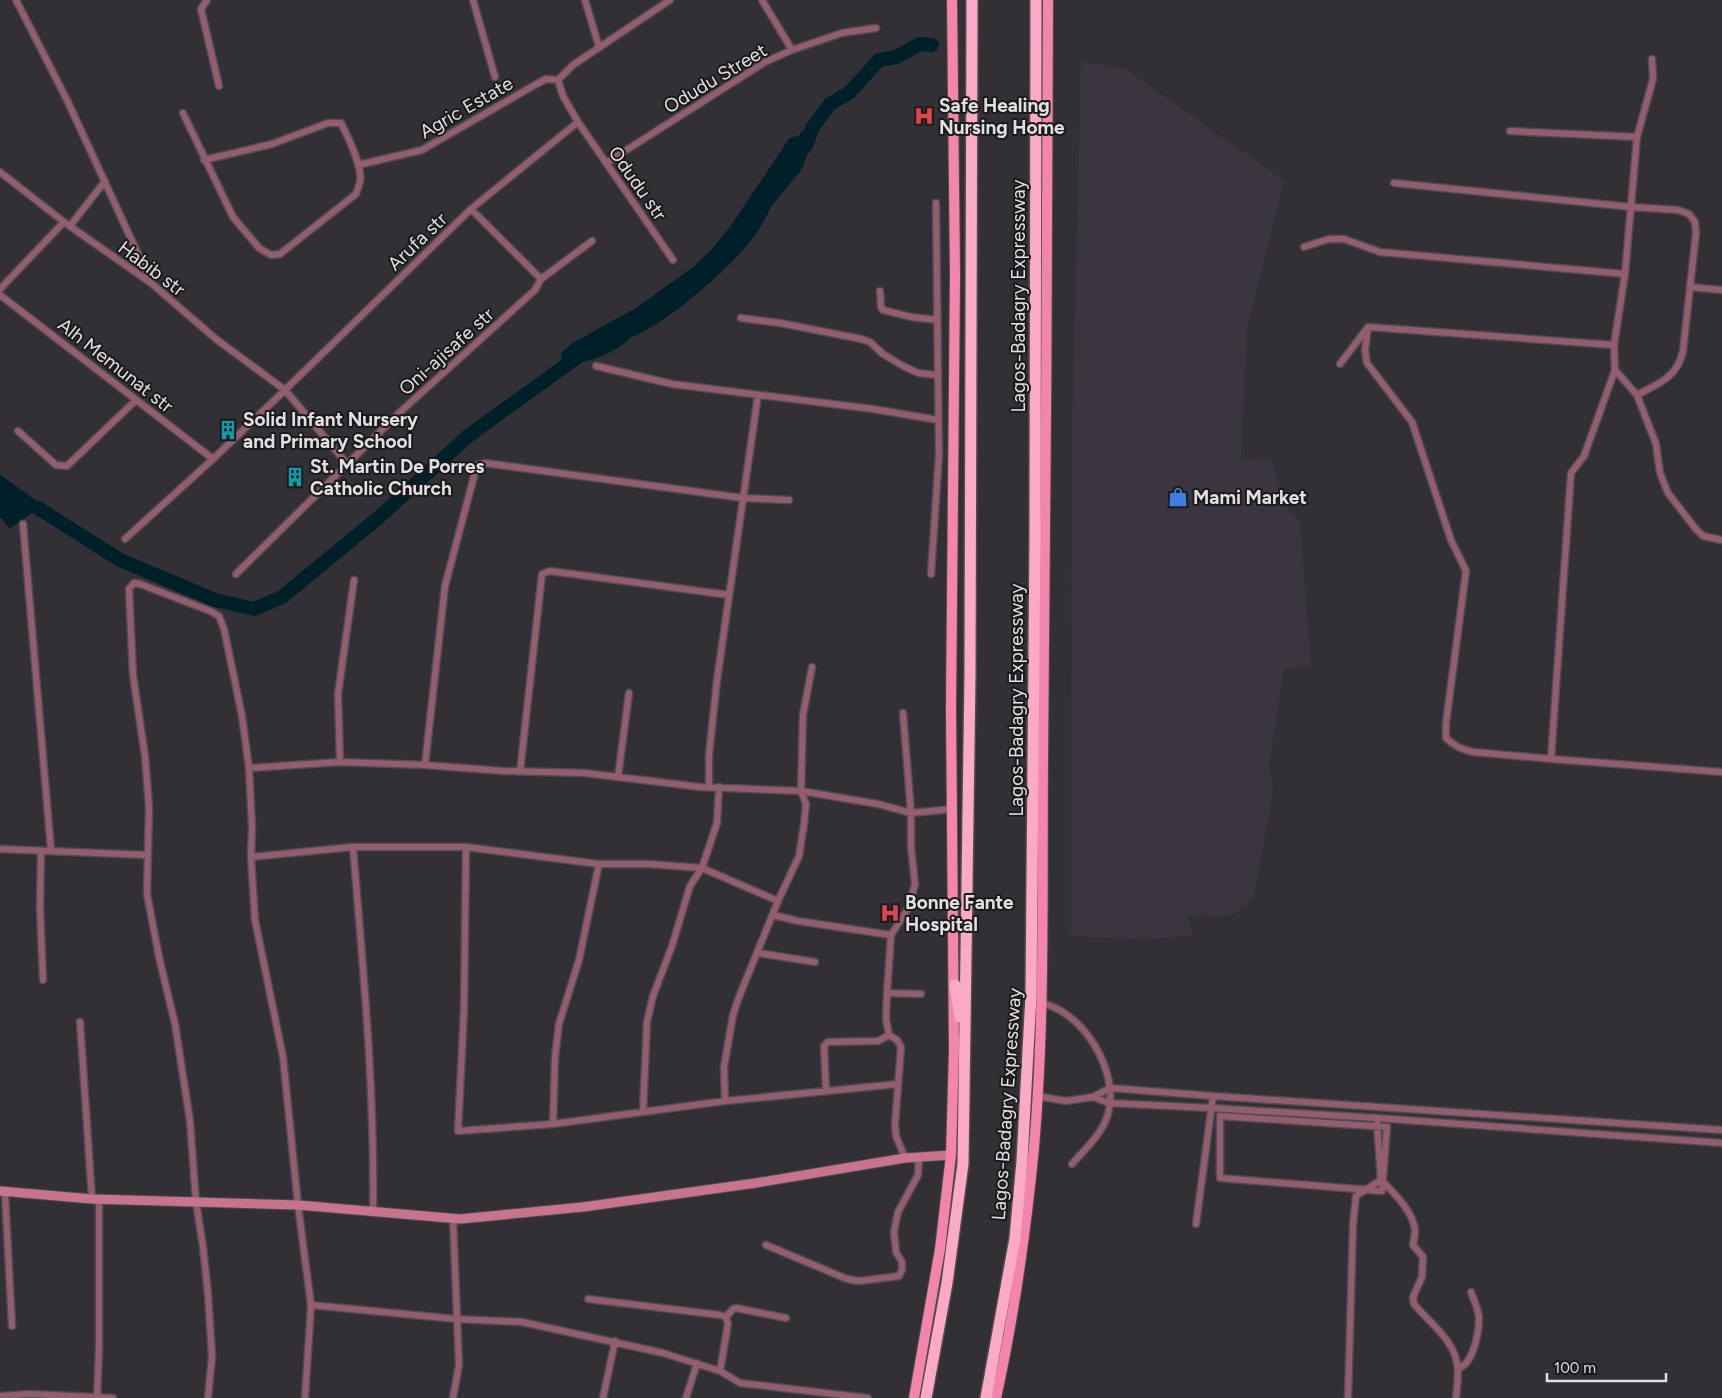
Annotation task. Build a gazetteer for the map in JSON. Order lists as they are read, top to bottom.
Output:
{
  "streets": {
    "highway": ["Lagos-Badagry Expressway"],
    "street": [
      "Odudu Street",
      "Agric Estate",
      "Odudu str",
      "Arufa str",
      "Habib str",
      "Oni-ajisafe str",
      "Alh Memunat str"
    ]
  },
  "crossings": [
    ["Odudu Street", "Odudu str"],
    ["Agric Estate", "Odudu str"],
    ["Odudu str", "Arufa str"],
    ["Arufa str", "Habib str"]
  ],
  "places": {
    "hospital": ["Safe Healing Nursing Home", "Bonne Fante Hospital"],
    "building": ["Solid Infant Nursery and Primary School", "St. Martin De Porres Catholic Church"],
    "shop": ["Mami Market"]
  },
  "scale_bar": "100 m"
}
